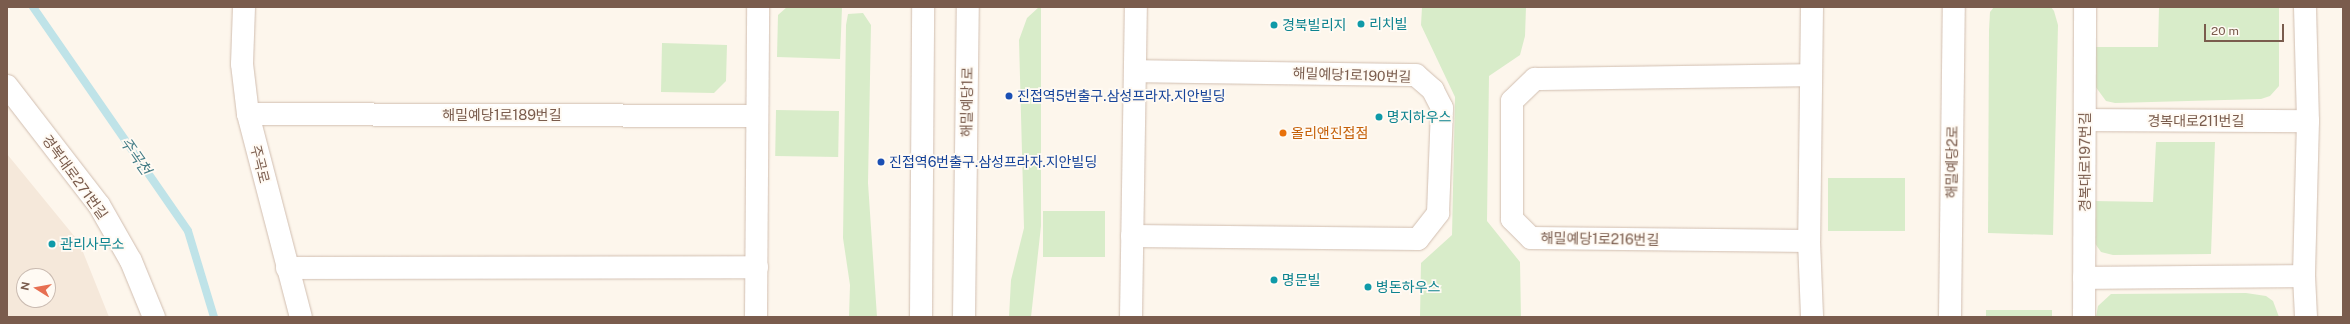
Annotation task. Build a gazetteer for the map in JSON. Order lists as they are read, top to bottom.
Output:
{
  "streets": {
    "street": [
      "해밀예당1로190번길",
      "해밀예당1로",
      "해밀예당1로189번길",
      "경복대로211번길",
      "해밀예당2로",
      "경복대로197번길",
      "주곡로",
      "경복대로271번길",
      "해밀예당1로216번길"
    ]
  },
  "crossings": [
    ["해밀예당1로189번길", "주곡로"],
    ["경복대로211번길", "경복대로197번길"]
  ],
  "water": ["주곡천"],
  "places": [
    "리치빌",
    "경북빌리지",
    "진접역5번출구.삼성프라자.지안빌딩",
    "명지하우스",
    "올리앤진접점",
    "진접역6번출구.삼성프라자.지안빌딩",
    "관리사무소",
    "명문빌",
    "병돈하우스"
  ],
  "scale_bar": "20 m",
  "north": "left"
}
